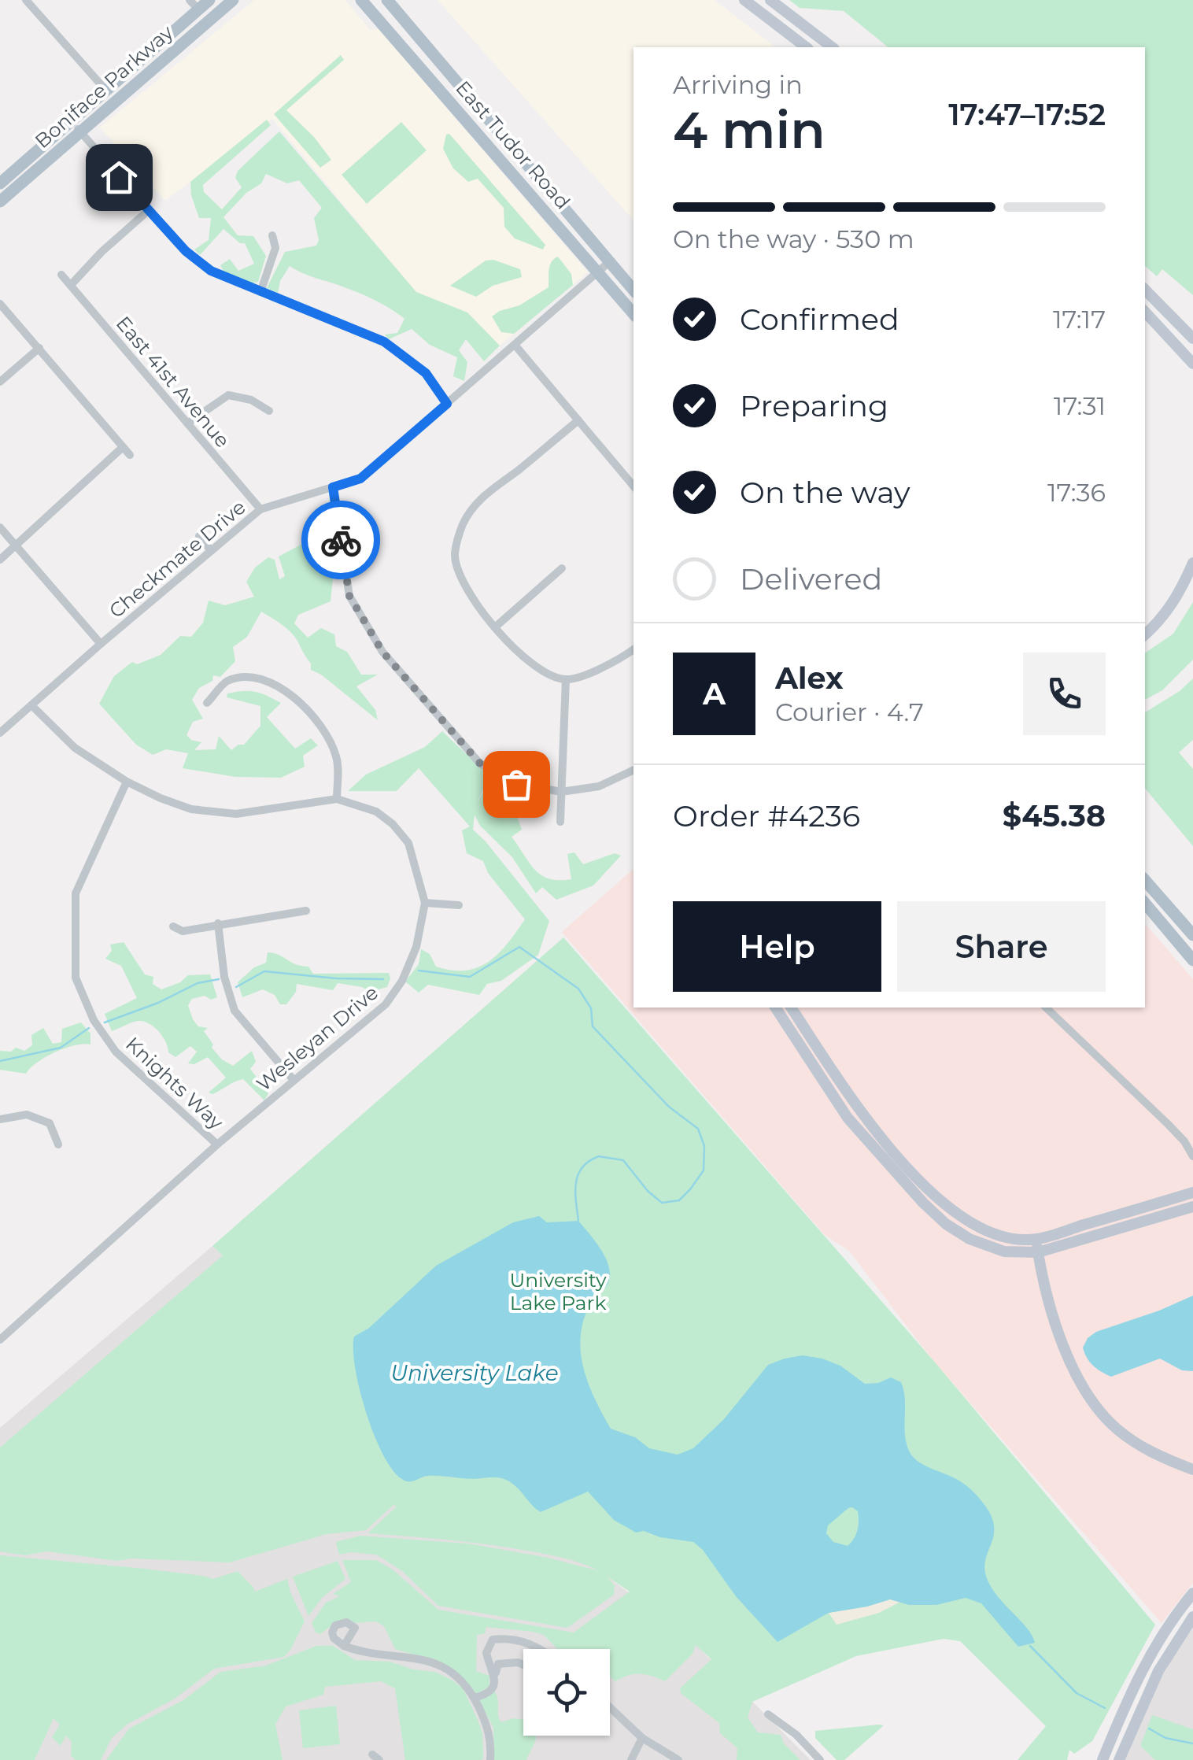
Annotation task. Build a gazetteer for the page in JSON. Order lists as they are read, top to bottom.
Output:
{
  "streets": {
    "main road": ["Boniface Parkway", "East Tudor Road"],
    "street": [
      "East 41st Avenue",
      "Checkmate Drive",
      "Wesleyan Drive",
      "Knights Way"
    ]
  },
  "crossings": [
    ["East Tudor Road", "Checkmate Drive"],
    ["East 41st Avenue", "Checkmate Drive"],
    ["Checkmate Drive", "Wesleyan Drive"],
    ["Wesleyan Drive", "Knights Way"]
  ],
  "water": ["University Lake"],
  "parks": ["University Lake Park"],
  "page": {
    "heading": ["4 min", "Arriving in", "17:47–17:52"],
    "panel": [
      "Alex",
      "Courier · 4.7",
      "Order #4236",
      "$45.38"
    ],
    "bar": "On the way · 530 m",
    "list": [
      ["Confirmed", "17:17"],
      ["Preparing", "17:31"],
      ["On the way", "17:36"],
      "Delivered"
    ],
    "round": "A",
    "buttons": ["Help", "Share"]
  }
}
